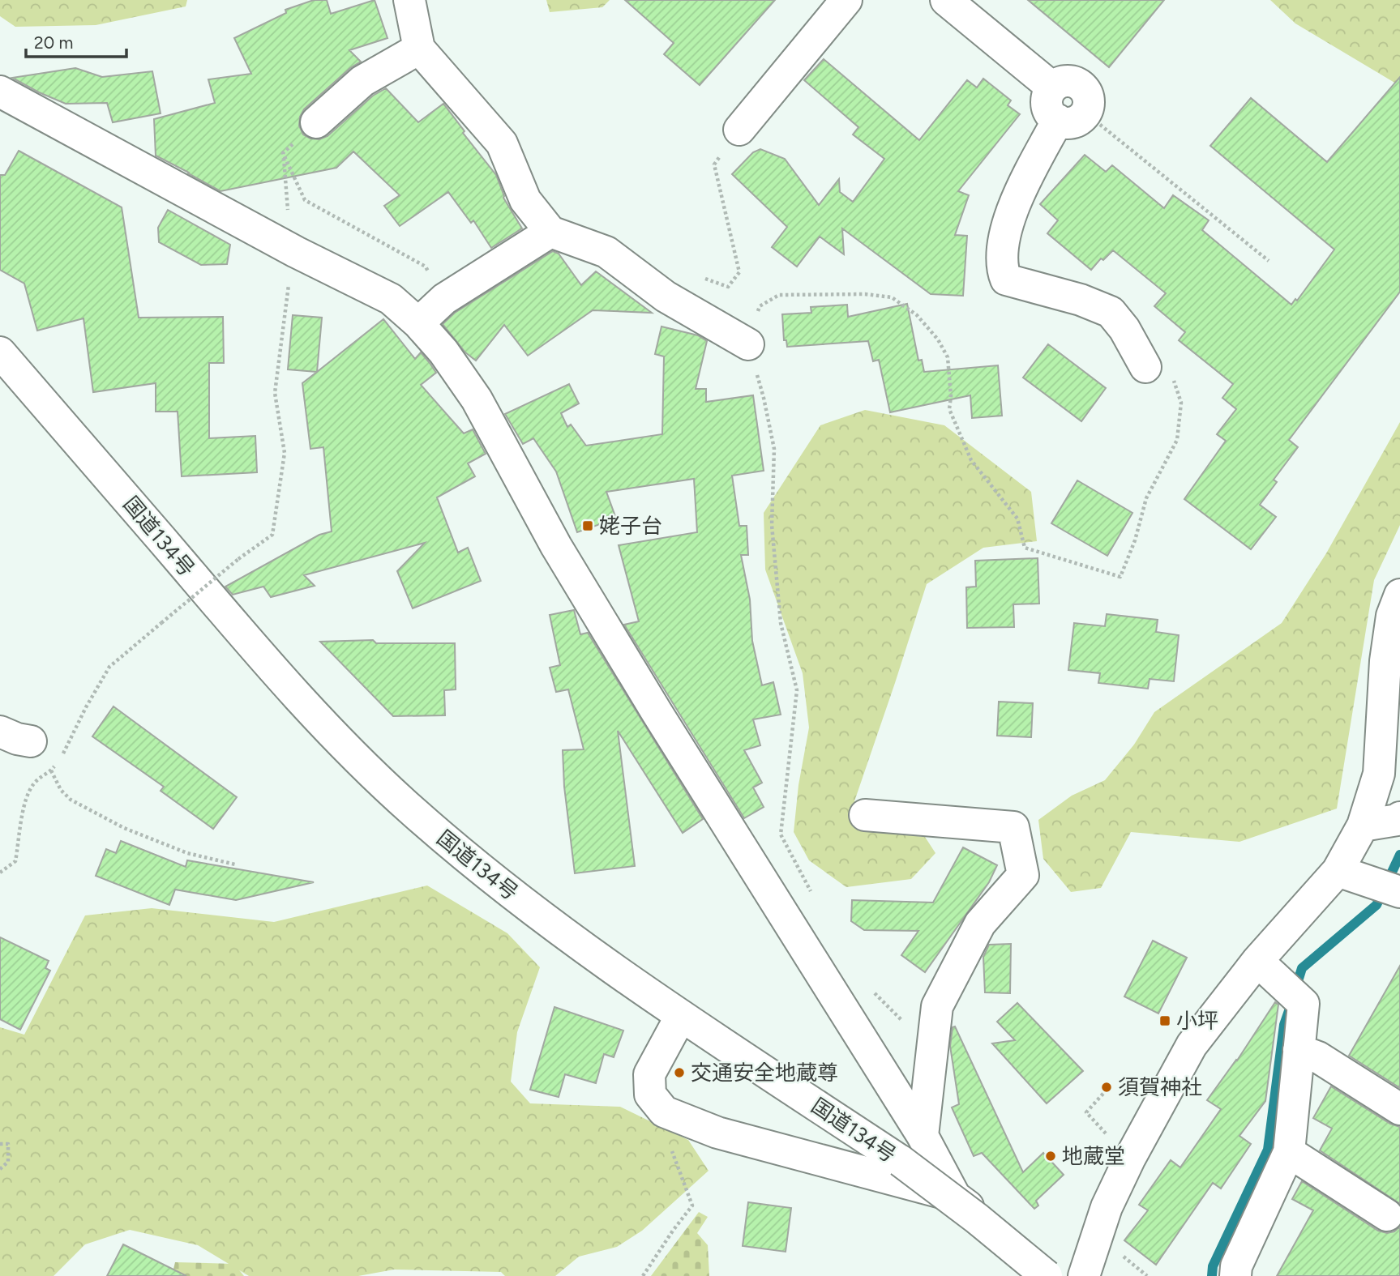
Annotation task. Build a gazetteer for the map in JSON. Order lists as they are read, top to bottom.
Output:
{
  "streets": {
    "main road": ["国道134号"]
  },
  "places": {
    "transit": ["姥子台", "小坪"],
    "other": ["交通安全地蔵尊", "須賀神社", "地蔵堂"]
  },
  "scale_bar": "20 m"
}
